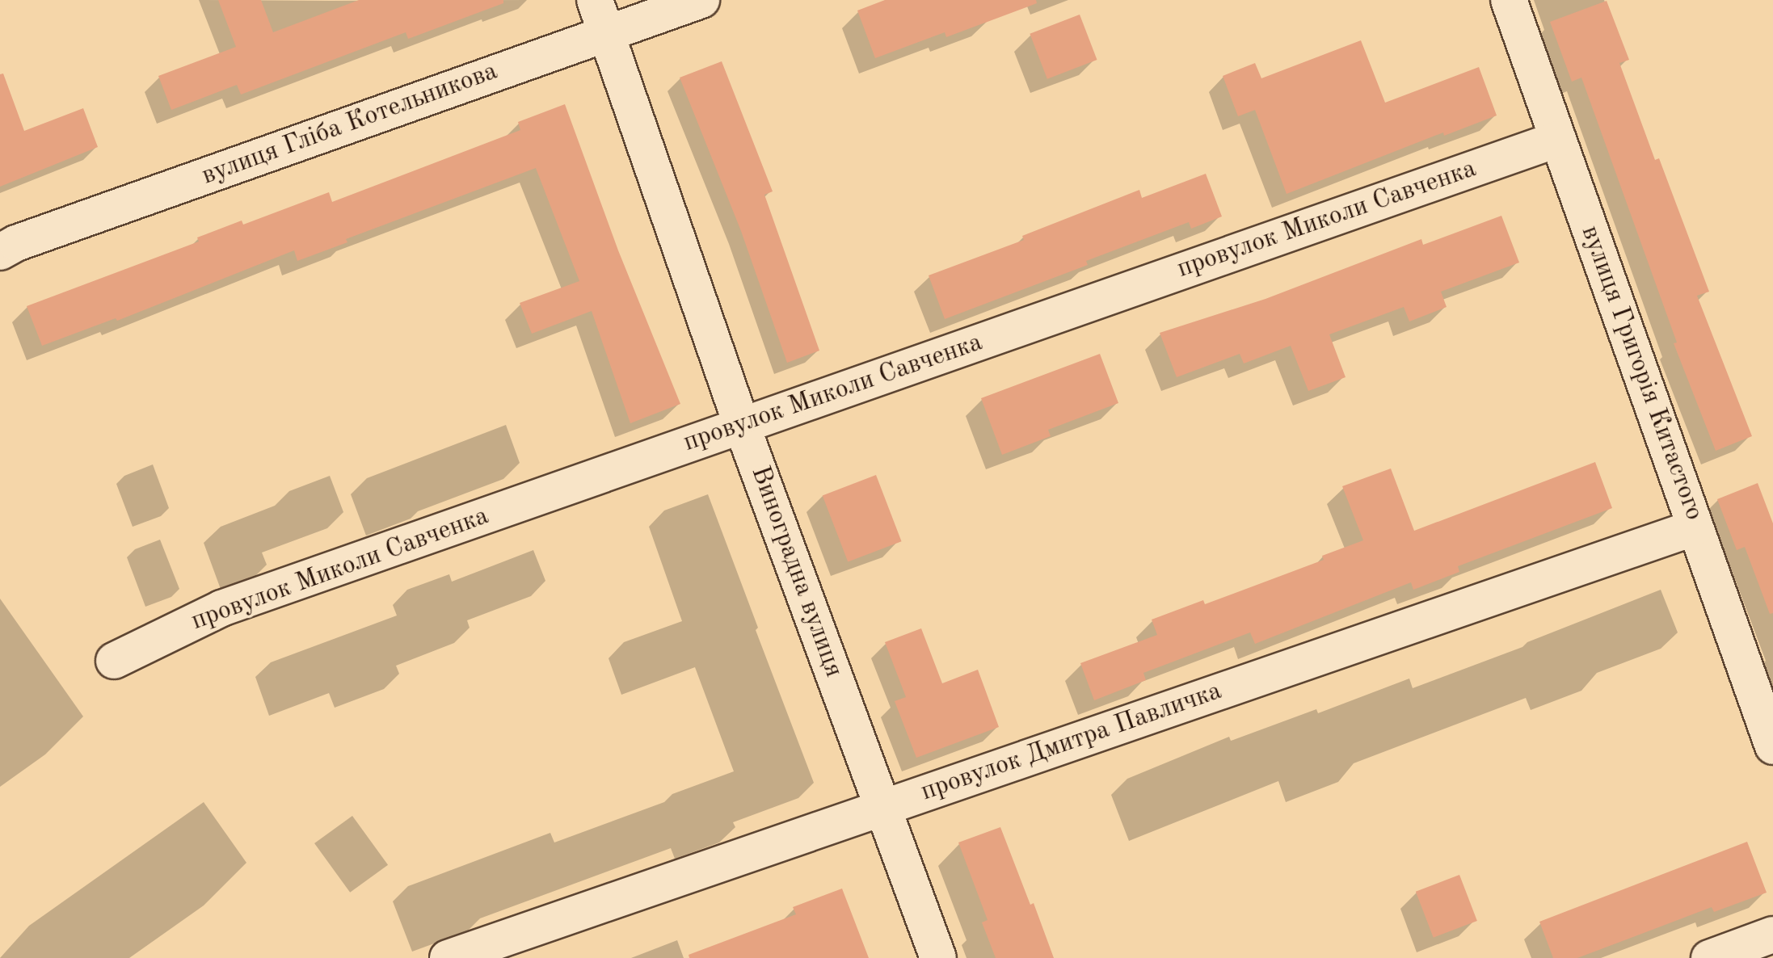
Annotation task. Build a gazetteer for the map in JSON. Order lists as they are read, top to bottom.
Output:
{
  "streets": {
    "street": [
      "вулиця Гліба Котельникова",
      "провулок Миколи Савченка",
      "вулиця Григорія Китастого",
      "Виноградна вулиця",
      "провулок Дмитра Павличка"
    ]
  },
  "crossings": [
    ["вулиця Гліба Котельникова", "Виноградна вулиця"],
    ["провулок Миколи Савченка", "вулиця Григорія Китастого"],
    ["провулок Миколи Савченка", "Виноградна вулиця"],
    ["вулиця Григорія Китастого", "провулок Дмитра Павличка"],
    ["Виноградна вулиця", "провулок Дмитра Павличка"]
  ]
}
